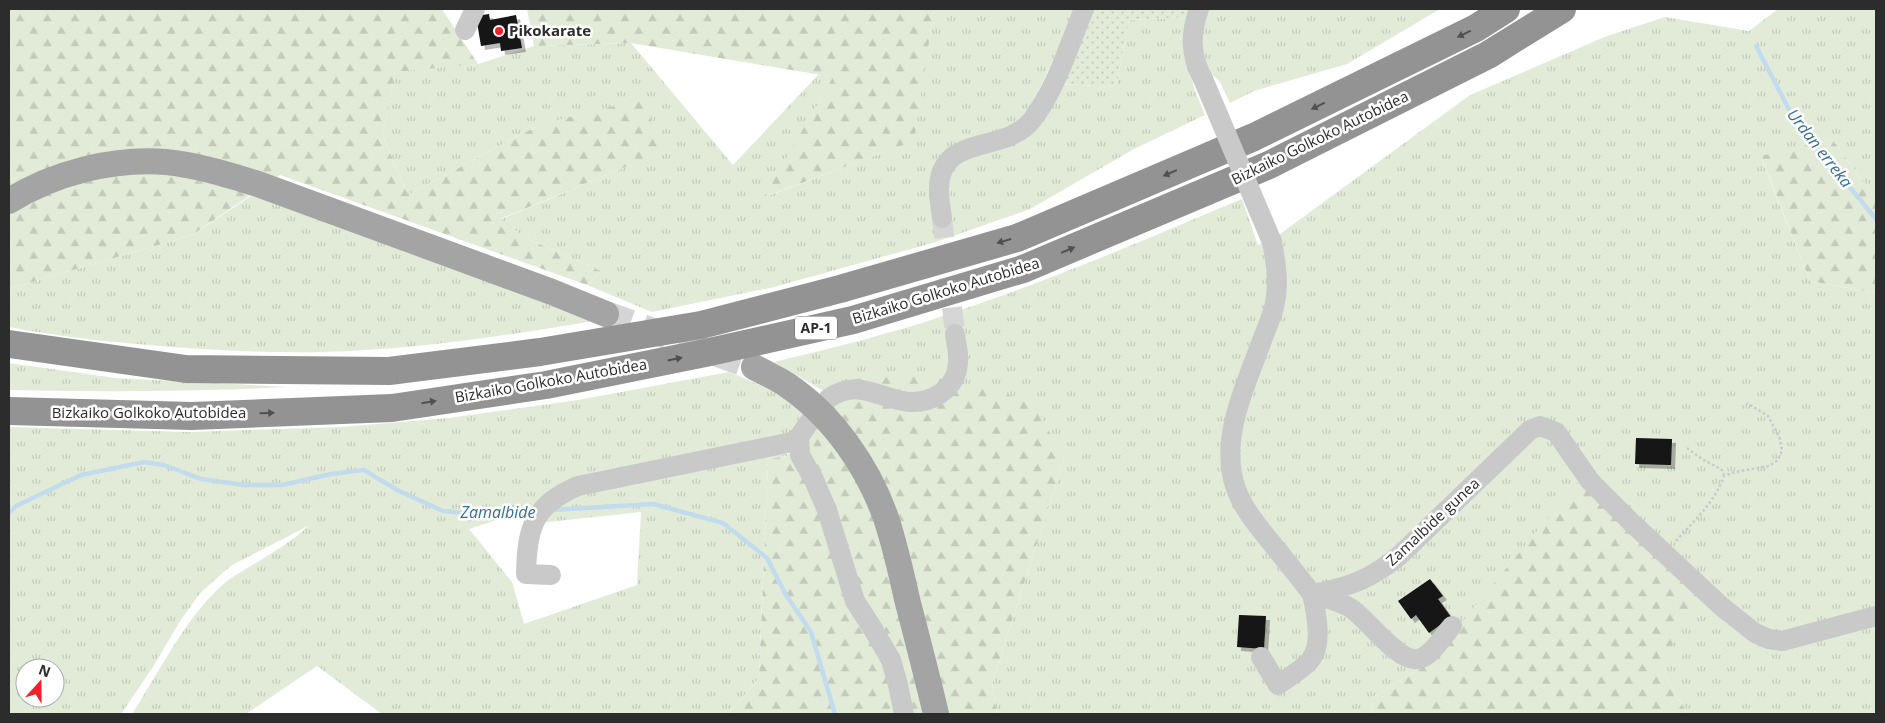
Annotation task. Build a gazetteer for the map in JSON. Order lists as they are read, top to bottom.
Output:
{
  "streets": {
    "highway": ["Bizkaiko Golkoko Autobidea", "AP-1"],
    "street": ["Zamalbide gunea"]
  },
  "water": ["Urdan erreka", "Zamalbide"],
  "places": ["Pikokarate"],
  "north": "top"
}
